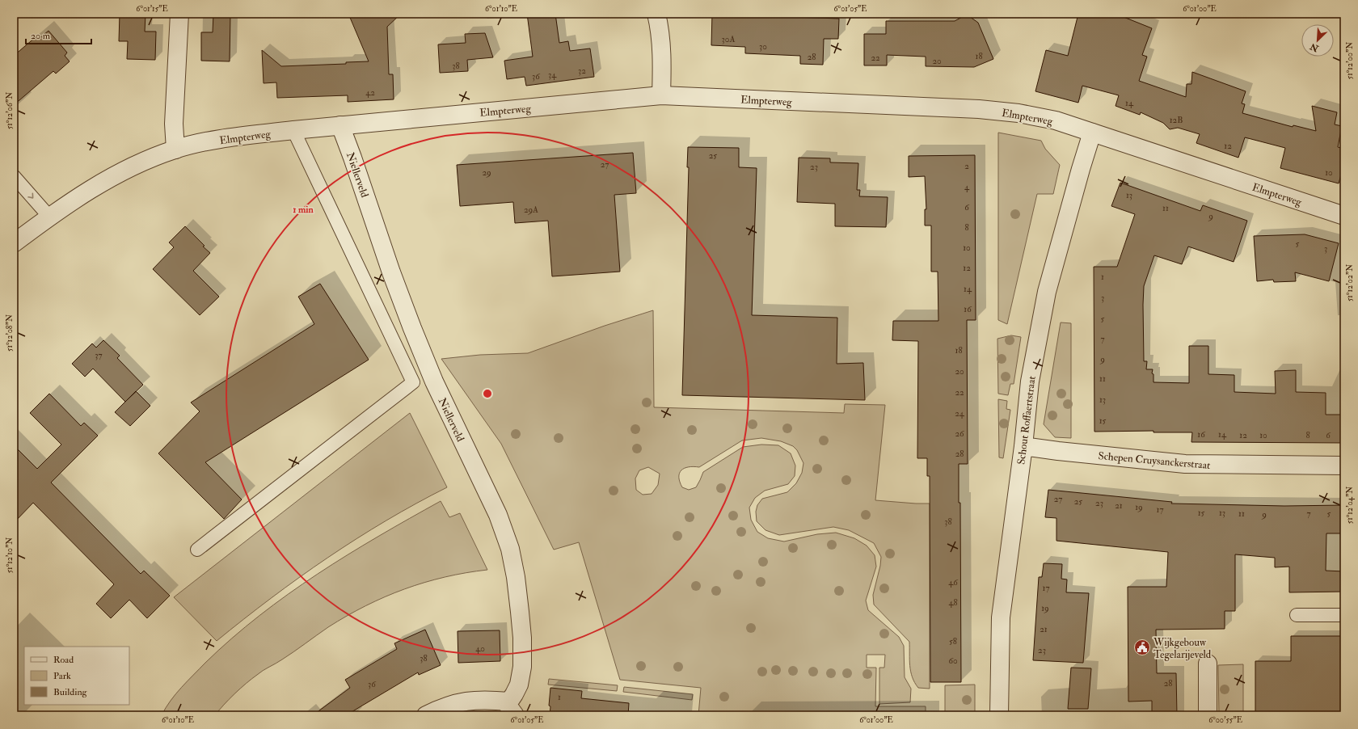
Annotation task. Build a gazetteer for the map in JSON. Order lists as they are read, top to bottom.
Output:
{
  "streets": {
    "street": [
      "Elmpterweg",
      "Niellerveld",
      "Schout Roffaertstraat",
      "Schepen Cruysanckerstraat"
    ]
  },
  "crossings": [
    ["Elmpterweg", "Niellerveld"],
    ["Elmpterweg", "Schout Roffaertstraat"],
    ["Schout Roffaertstraat", "Schepen Cruysanckerstraat"]
  ],
  "places": {
    "public building": ["Wijkgebouw Tegelarijeveld"]
  },
  "house_numbers": [
    "30A",
    "30",
    "18",
    "28",
    "22",
    "20",
    "38",
    "32",
    "34",
    "36",
    "42",
    "14",
    "12B",
    "12",
    "25",
    "27",
    "2",
    "23",
    "29",
    "10",
    "4",
    "13",
    "6",
    "11",
    "29A",
    "9",
    "8",
    "5",
    "10",
    "3",
    "12",
    "1",
    "14",
    "3",
    "16",
    "5",
    "7",
    "18",
    "37",
    "9",
    "20",
    "11",
    "22",
    "13",
    "24",
    "15",
    "26",
    "16",
    "14",
    "12",
    "10",
    "8",
    "6",
    "28",
    "27",
    "25",
    "23",
    "21",
    "19",
    "17",
    "15",
    "13",
    "11",
    "7",
    "5",
    "9",
    "38",
    "46",
    "17",
    "48",
    "19",
    "21",
    "58",
    "40",
    "23",
    "38",
    "60",
    "28",
    "36",
    "1"
  ],
  "legend": ["Road", "Park", "Building"],
  "scale_bar": "20 m",
  "north": "bottom left",
  "coordinates": [
    "6°01'15\"E",
    "6°01'10\"E",
    "6°01'05\"E",
    "6°01'00\"E",
    "51°12'00\"N",
    "51°12'06\"N",
    "51°12'02\"N",
    "51°12'08\"N",
    "51°12'04\"N",
    "51°12'10\"N",
    "6°00'55\"E"
  ],
  "rings": ["1 min"]
}
